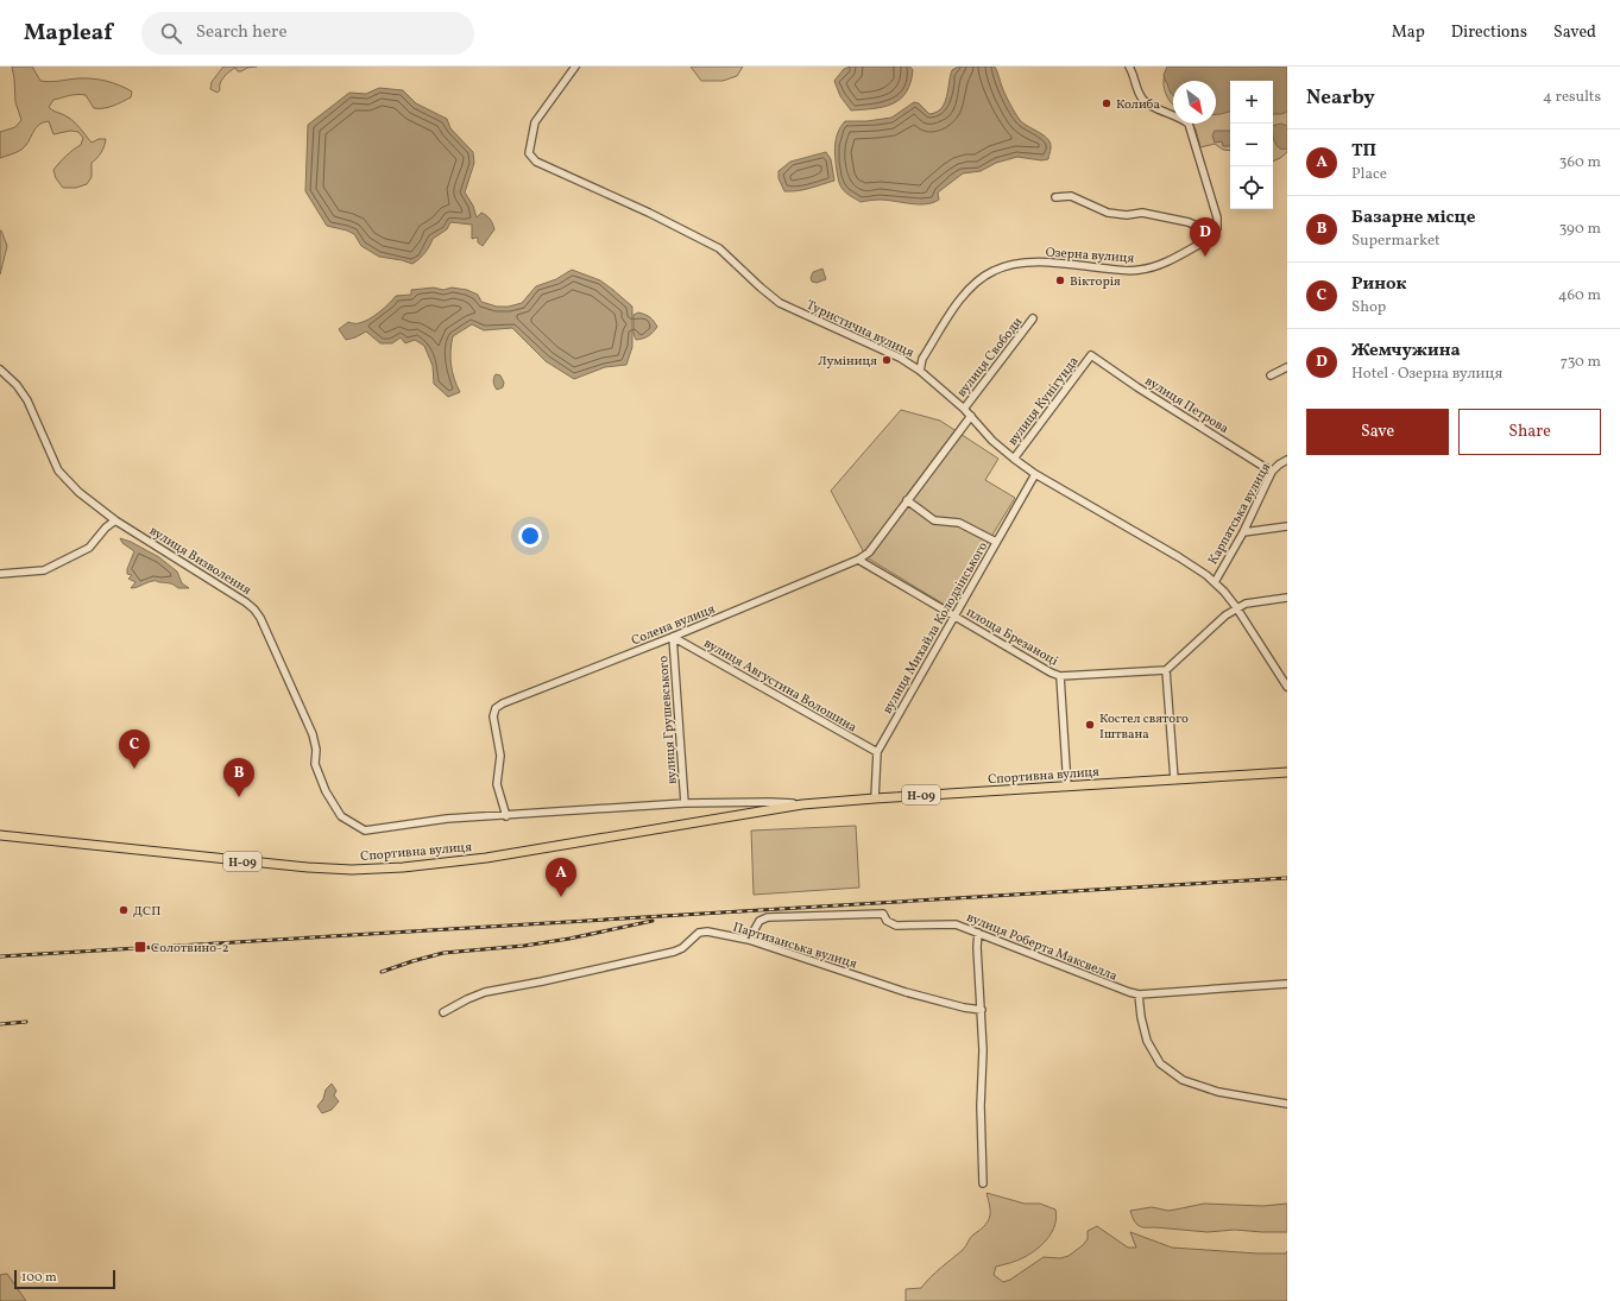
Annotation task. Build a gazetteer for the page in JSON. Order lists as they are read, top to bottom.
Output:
{
  "streets": {
    "main road": ["Спортивна вулиця", "Н-09"],
    "street": [
      "Озерна вулиця",
      "Туристична вулиця",
      "вулиця Свободи",
      "вулиця Кунігунда",
      "вулиця Петрова",
      "Карпатська вулиця",
      "вулиця Визволення",
      "Солена вулиця",
      "вулиця Михайла Колодзінського",
      "площа Брезаноці",
      "вулиця Августина Волошина",
      "вулиця Грушевського",
      "Партизанська вулиця",
      "вулиця Роберта Максвелла"
    ]
  },
  "crossings": [
    ["Озерна вулиця", "Туристична вулиця"],
    ["Туристична вулиця", "вулиця Свободи"],
    ["Туристична вулиця", "вулиця Кунігунда"],
    ["Туристична вулиця", "Карпатська вулиця"],
    ["Туристична вулиця", "вулиця Михайла Колодзінського"],
    ["вулиця Кунігунда", "вулиця Петрова"],
    ["вулиця Петрова", "Карпатська вулиця"],
    ["вулиця Визволення", "Спортивна вулиця"],
    ["Солена вулиця", "вулиця Августина Волошина"],
    ["Солена вулиця", "вулиця Грушевського"],
    ["Солена вулиця", "Спортивна вулиця"],
    ["вулиця Михайла Колодзінського", "площа Брезаноці"],
    ["вулиця Михайла Колодзінського", "вулиця Августина Волошина"],
    ["вулиця Михайла Колодзінського", "Спортивна вулиця"],
    ["площа Брезаноці", "Спортивна вулиця"],
    ["вулиця Августина Волошина", "вулиця Грушевського"],
    ["вулиця Грушевського", "Спортивна вулиця"],
    ["Партизанська вулиця", "вулиця Роберта Максвелла"]
  ],
  "places": {
    "other": [
      "Колиба",
      "Вікторія",
      "Луміниця",
      "Костел святого Іштвана",
      "ДСП"
    ],
    "transit": ["Солотвино-2"]
  },
  "scale_bar": "100 m",
  "north": "bottom right",
  "page": {
    "header": "Mapleaf",
    "search": "Search here",
    "nav": ["Map", "Directions", "Saved"],
    "heading": ["Nearby", "4 results"],
    "map_buttons": ["+", "−"],
    "list": [
      {
        "mark": "A",
        "name": "ТП",
        "note": "Place",
        "value": "360 m"
      },
      {
        "mark": "B",
        "name": "Базарне місце",
        "note": "Supermarket",
        "value": "390 m"
      },
      {
        "mark": "C",
        "name": "Ринок",
        "note": "Shop",
        "value": "460 m"
      },
      {
        "mark": "D",
        "name": "Жемчужина",
        "note": "Hotel · Озерна вулиця",
        "value": "730 m"
      }
    ],
    "pins": [
      "D",
      "C",
      "B",
      "A"
    ],
    "buttons": ["Save", "Share"],
    "scale": "100 m"
  }
}
